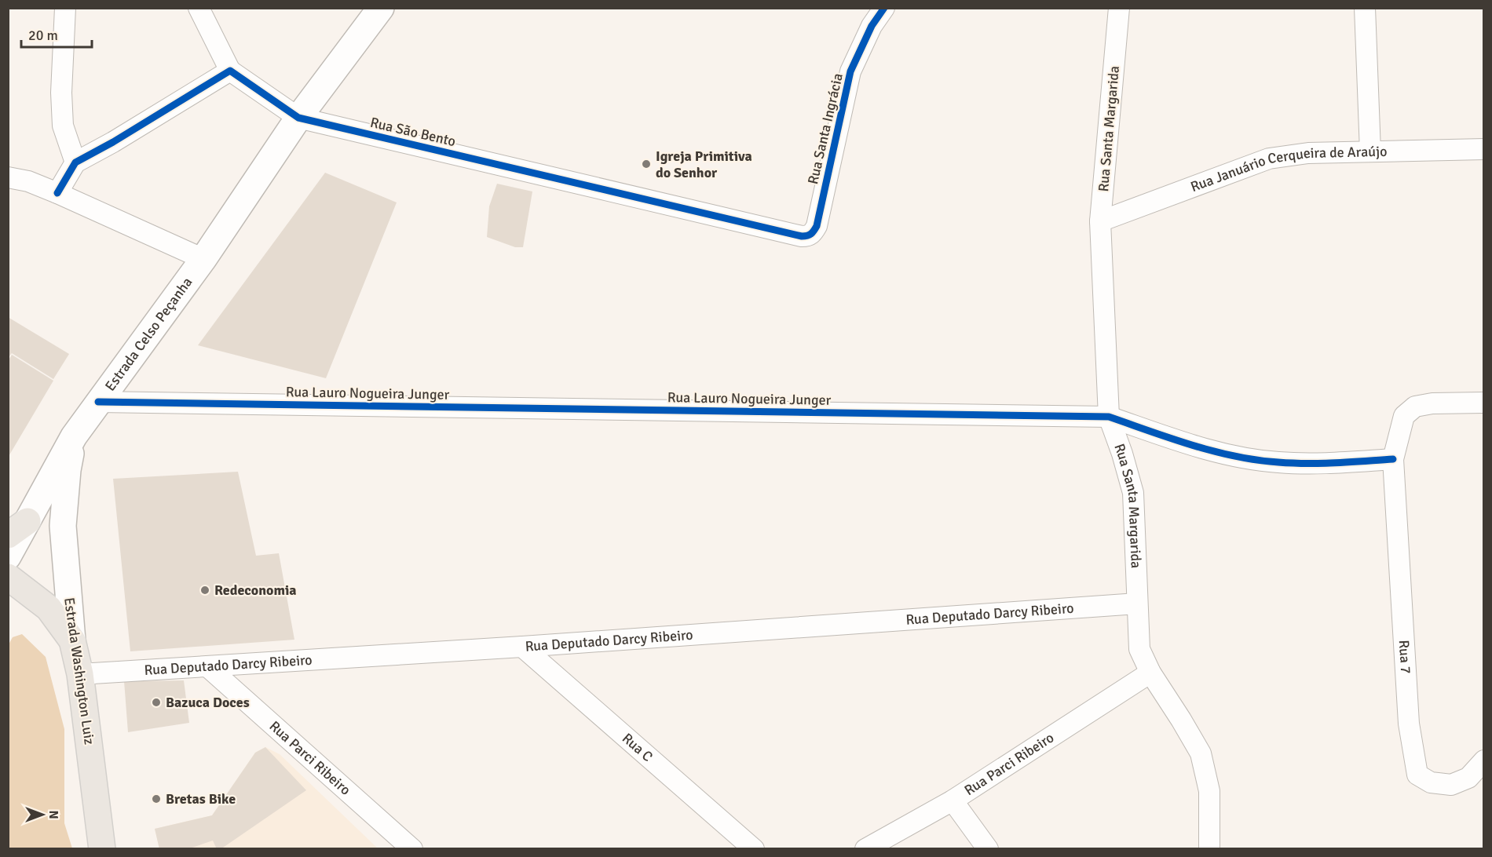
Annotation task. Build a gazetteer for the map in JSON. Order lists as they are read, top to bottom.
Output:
{
  "streets": {
    "main road": ["Estrada Celso Peçanha", "Estrada Washington Luiz"],
    "street": [
      "Rua Santa Ingrácia",
      "Rua Santa Margarida",
      "Rua São Bento",
      "Rua Januário Cerqueira de Araújo",
      "Rua Lauro Nogueira Junger",
      "Rua Deputado Darcy Ribeiro",
      "Rua 7",
      "Rua C",
      "Rua Parci Ribeiro"
    ]
  },
  "crossings": [
    ["Rua Santa Ingrácia", "Rua São Bento"],
    ["Rua Santa Margarida", "Rua Januário Cerqueira de Araújo"],
    ["Rua Santa Margarida", "Rua Lauro Nogueira Junger"],
    ["Rua Santa Margarida", "Rua Deputado Darcy Ribeiro"],
    ["Rua Santa Margarida", "Rua Parci Ribeiro"],
    ["Rua São Bento", "Estrada Celso Peçanha"],
    ["Estrada Celso Peçanha", "Rua Lauro Nogueira Junger"],
    ["Estrada Celso Peçanha", "Estrada Washington Luiz"],
    ["Rua Lauro Nogueira Junger", "Rua 7"],
    ["Rua Deputado Darcy Ribeiro", "Estrada Washington Luiz"],
    ["Rua Deputado Darcy Ribeiro", "Rua C"],
    ["Rua Deputado Darcy Ribeiro", "Rua Parci Ribeiro"]
  ],
  "places": [
    "Igreja Primitiva do Senhor",
    "Redeconomia",
    "Bazuca Doces",
    "Bretas Bike"
  ],
  "scale_bar": "20 m",
  "north": "right"
}
